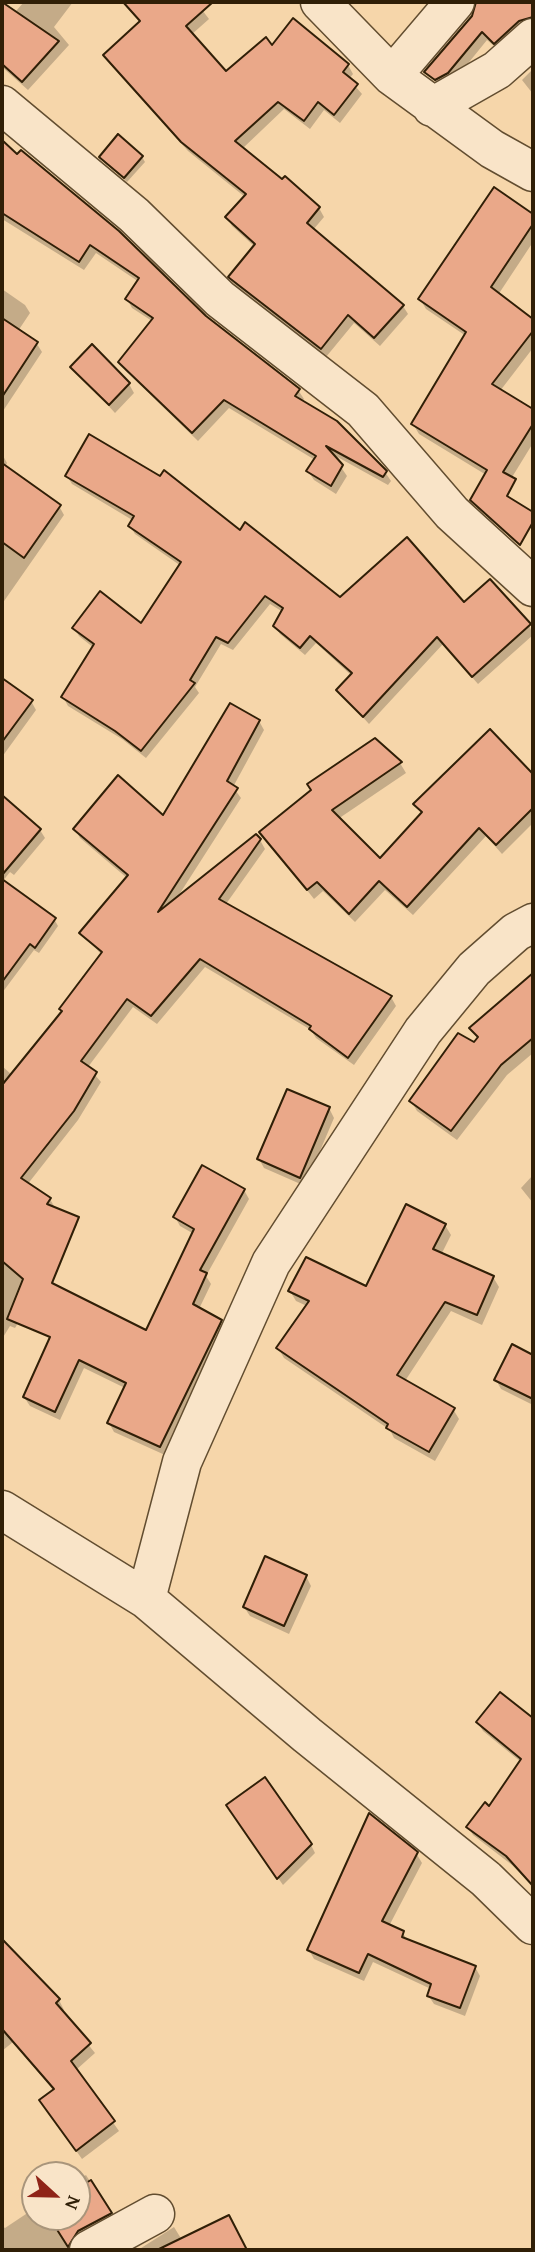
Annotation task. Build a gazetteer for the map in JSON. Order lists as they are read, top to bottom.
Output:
{
  "north": "right"
}
